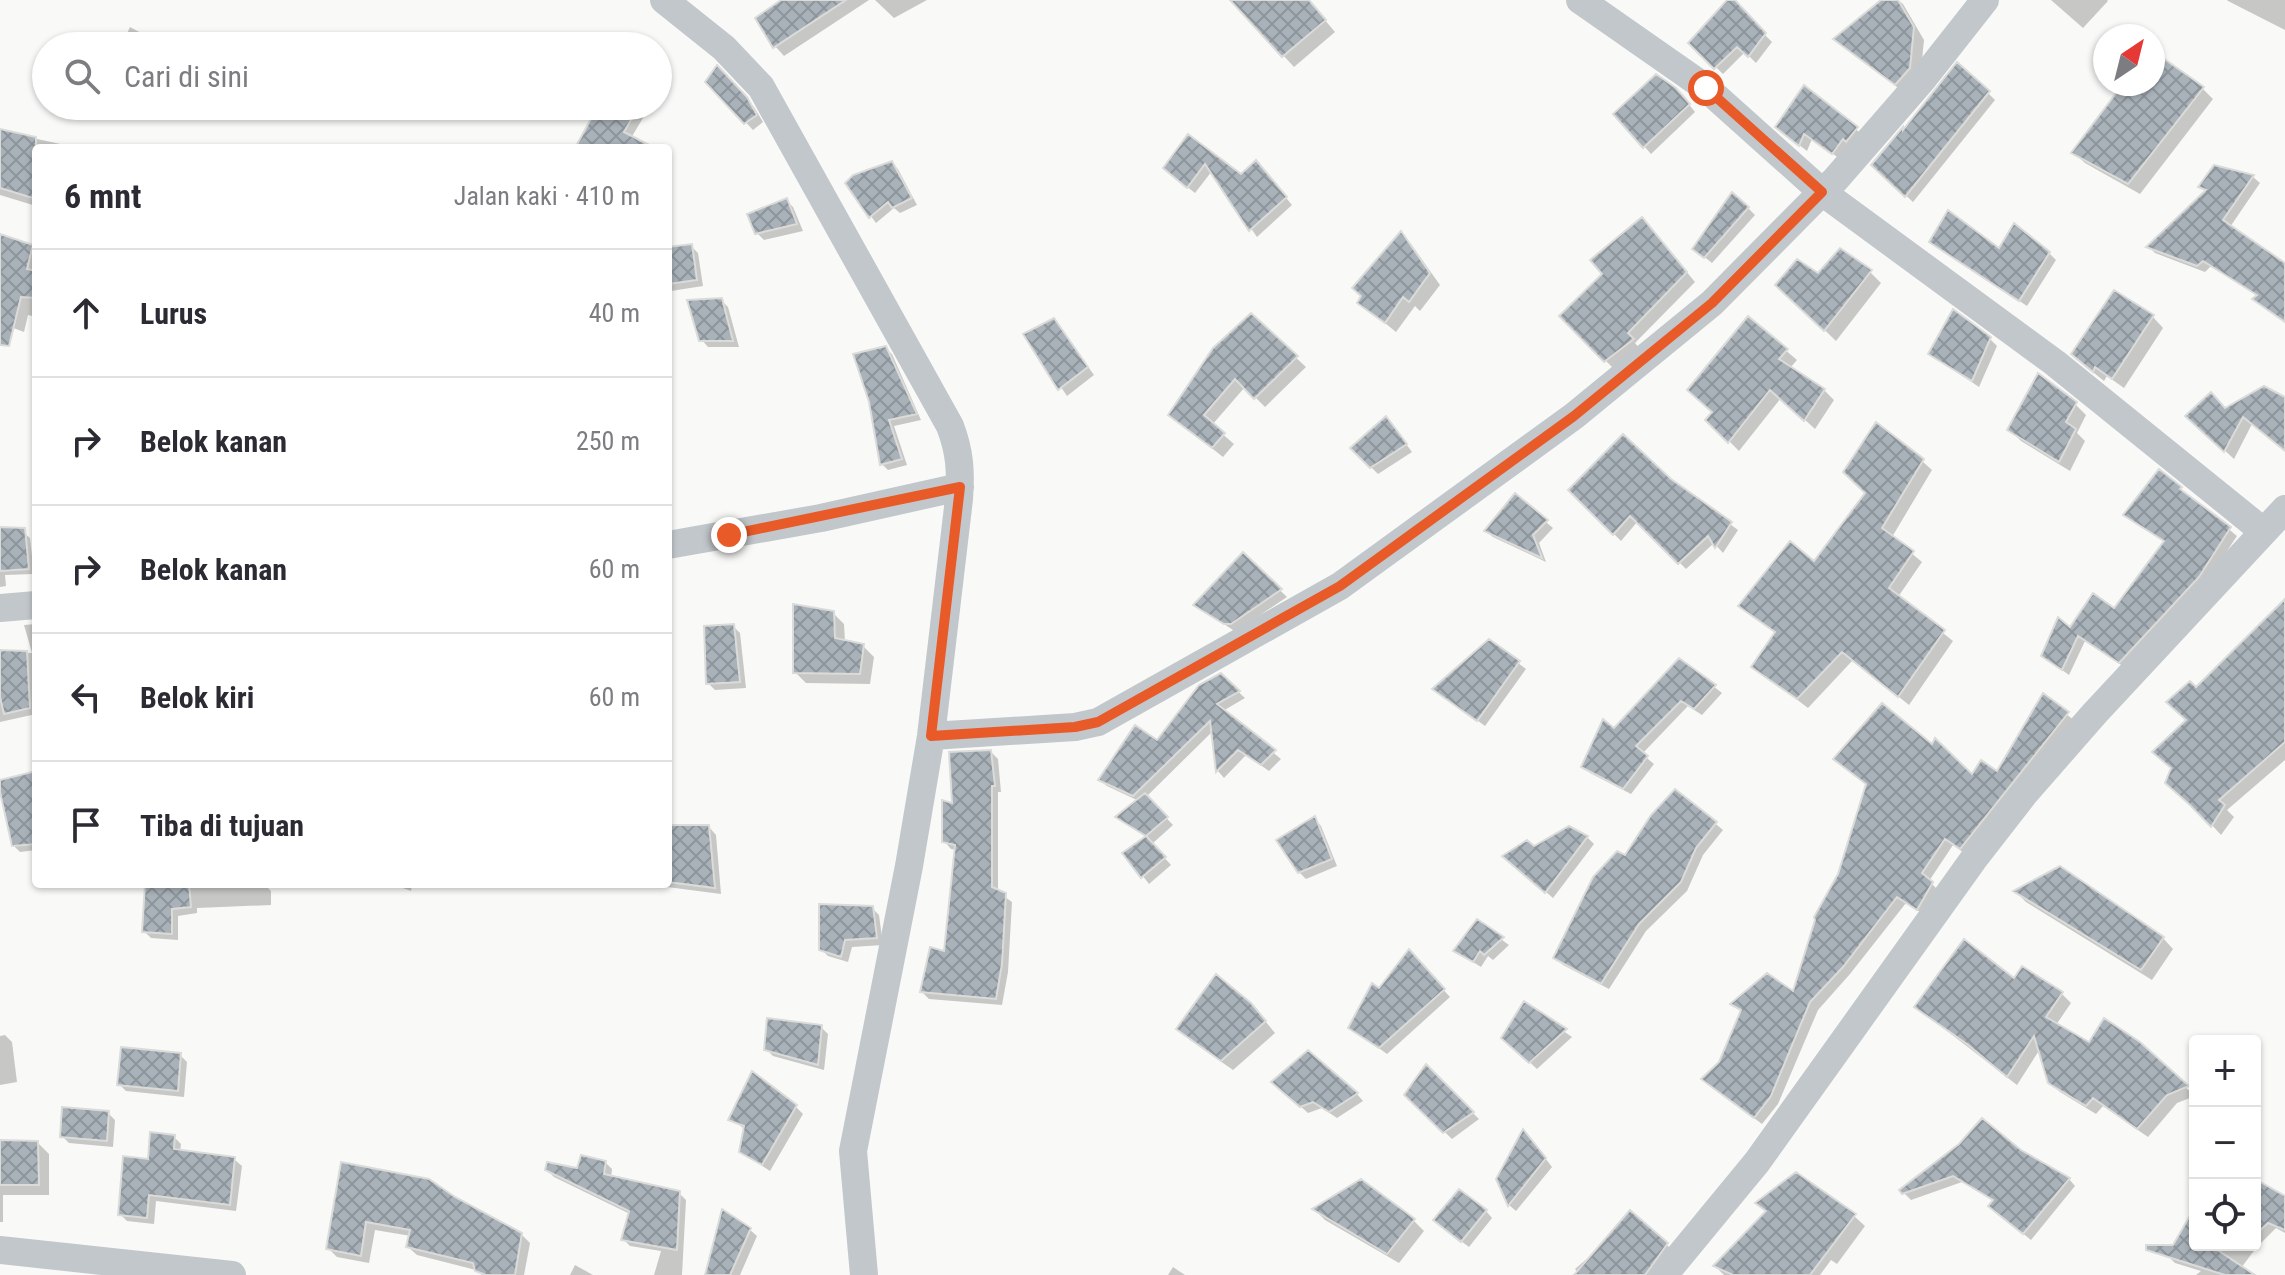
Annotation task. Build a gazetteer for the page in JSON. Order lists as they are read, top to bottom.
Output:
{
  "north": "top right",
  "page": {
    "search": "Cari di sini",
    "heading": ["6 mnt", "Jalan kaki · 410 m"],
    "list": [
      ["Lurus", "40 m"],
      ["Belok kanan", "250 m"],
      ["Belok kanan", "60 m"],
      ["Belok kiri", "60 m"],
      "Tiba di tujuan"
    ],
    "map_buttons": ["+", "−"]
  }
}
